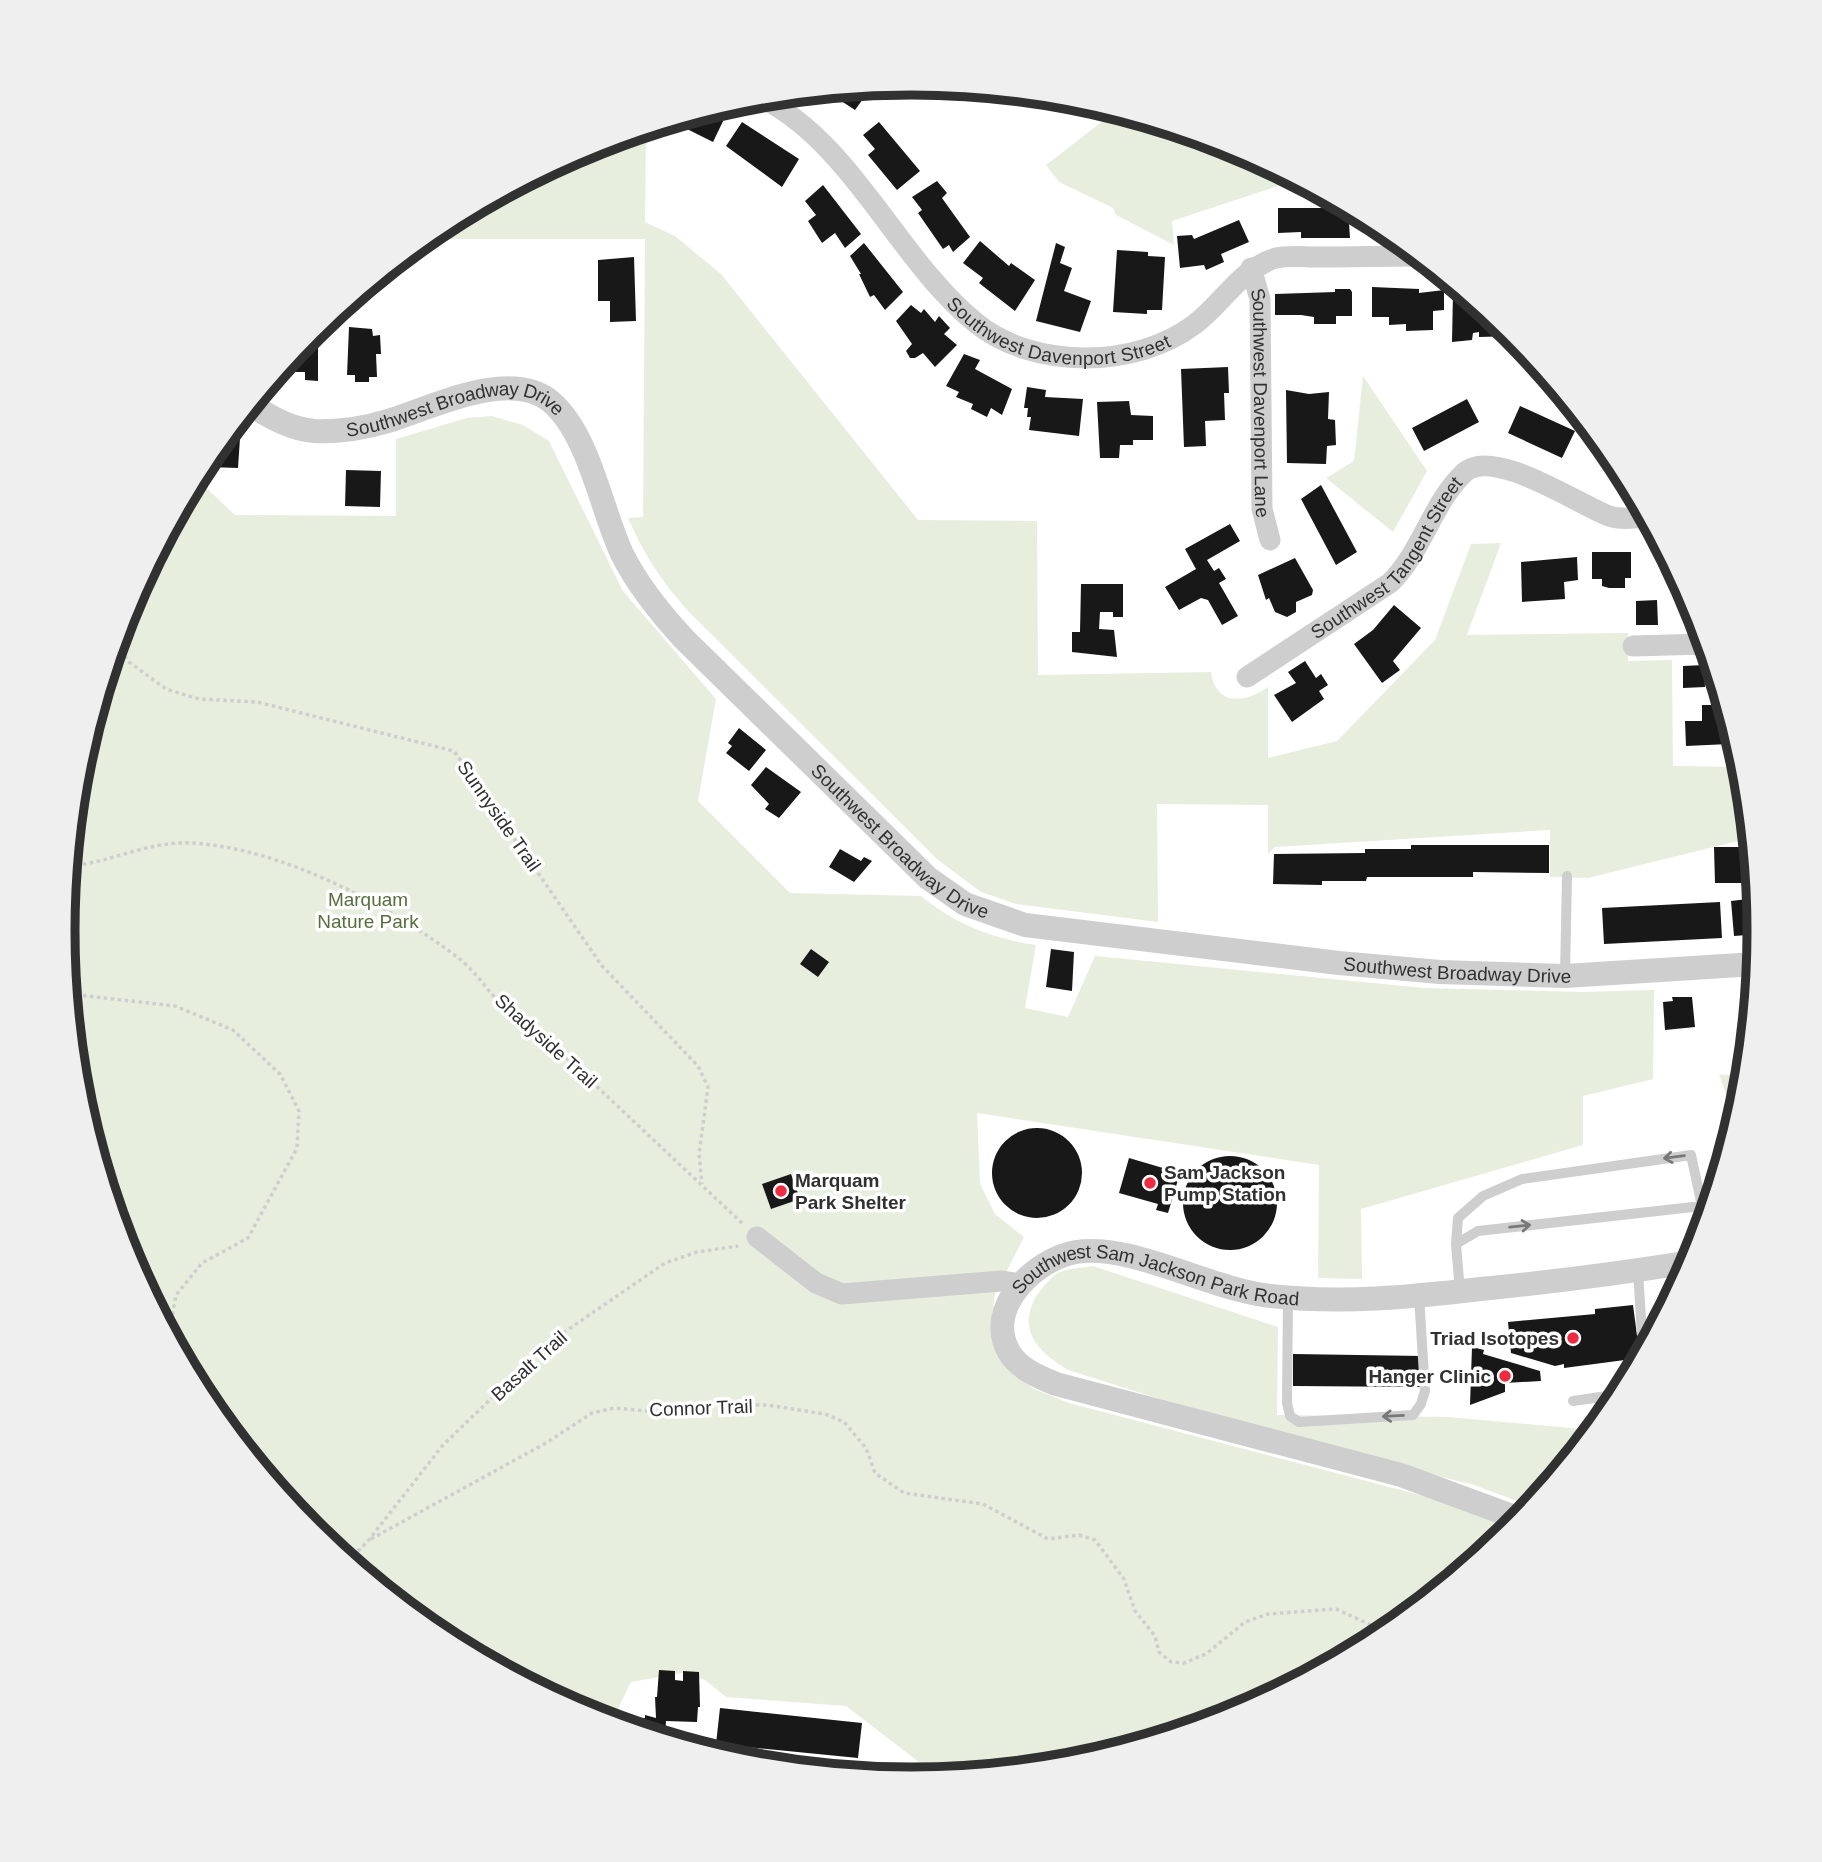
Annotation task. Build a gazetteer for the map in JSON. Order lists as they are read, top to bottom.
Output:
{
  "streets": {
    "street": [
      "Southwest Davenport Street",
      "Southwest Davenport Lane",
      "Southwest Broadway Drive",
      "Southwest Tangent Street",
      "Southwest Sam Jackson Park Road"
    ],
    "path": [
      "Sunnyside Trail",
      "Shadyside Trail",
      "Basalt Trail",
      "Connor Trail"
    ]
  },
  "crossings": [
    ["Southwest Davenport Street", "Southwest Davenport Lane"],
    ["Sunnyside Trail", "Shadyside Trail"],
    ["Shadyside Trail", "Basalt Trail"],
    ["Basalt Trail", "Connor Trail"]
  ],
  "parks": ["Marquam Nature Park"],
  "places": [
    "Sam Jackson Pump Station",
    "Marquam Park Shelter",
    "Triad Isotopes",
    "Hanger Clinic"
  ]
}
